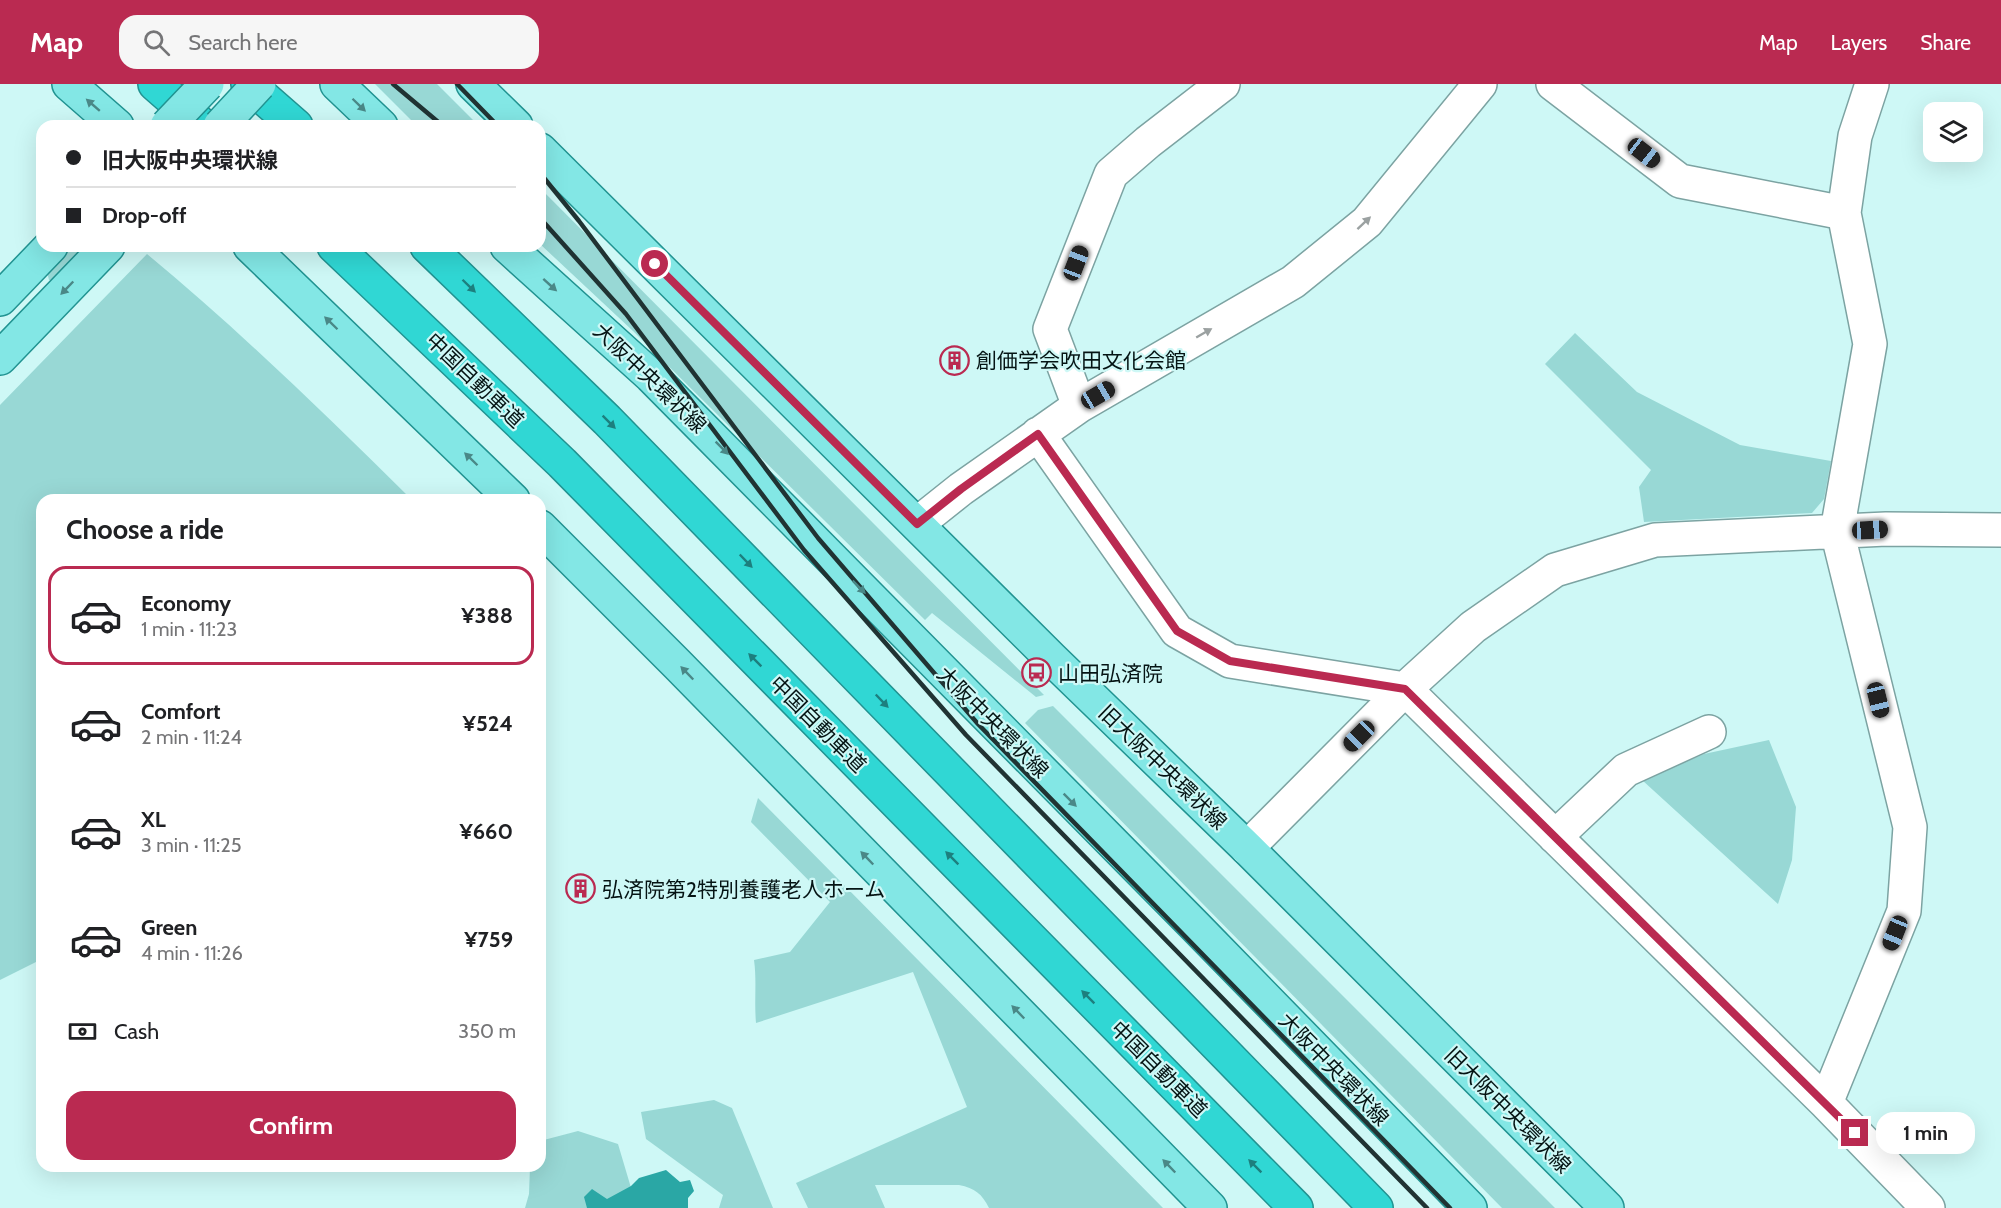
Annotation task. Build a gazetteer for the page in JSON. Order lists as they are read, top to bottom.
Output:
{
  "streets": {
    "highway": ["中国自動車道"],
    "main road": ["大阪中央環状線", "旧大阪中央環状線"]
  },
  "places": {
    "building": ["創価学会吹田文化会館", "弘済院第2特別養護老人ホーム"],
    "bus stop": ["山田弘済院"]
  },
  "page": {
    "header": "Map",
    "search": "Search here",
    "nav": ["Map", "Layers", "Share"],
    "banner": ["旧大阪中央環状線", "Drop-off"],
    "heading": "Choose a ride",
    "list": [
      {
        "name": "Economy",
        "note": "1 min · 11:23",
        "value": "¥388"
      },
      {
        "name": "Comfort",
        "note": "2 min · 11:24",
        "value": "¥524"
      },
      {
        "name": "XL",
        "note": "3 min · 11:25",
        "value": "¥660"
      },
      {
        "name": "Green",
        "note": "4 min · 11:26",
        "value": "¥759"
      }
    ],
    "pay": ["Cash", "350 m"],
    "buttons": "Confirm",
    "bubble": "1 min"
  }
}
